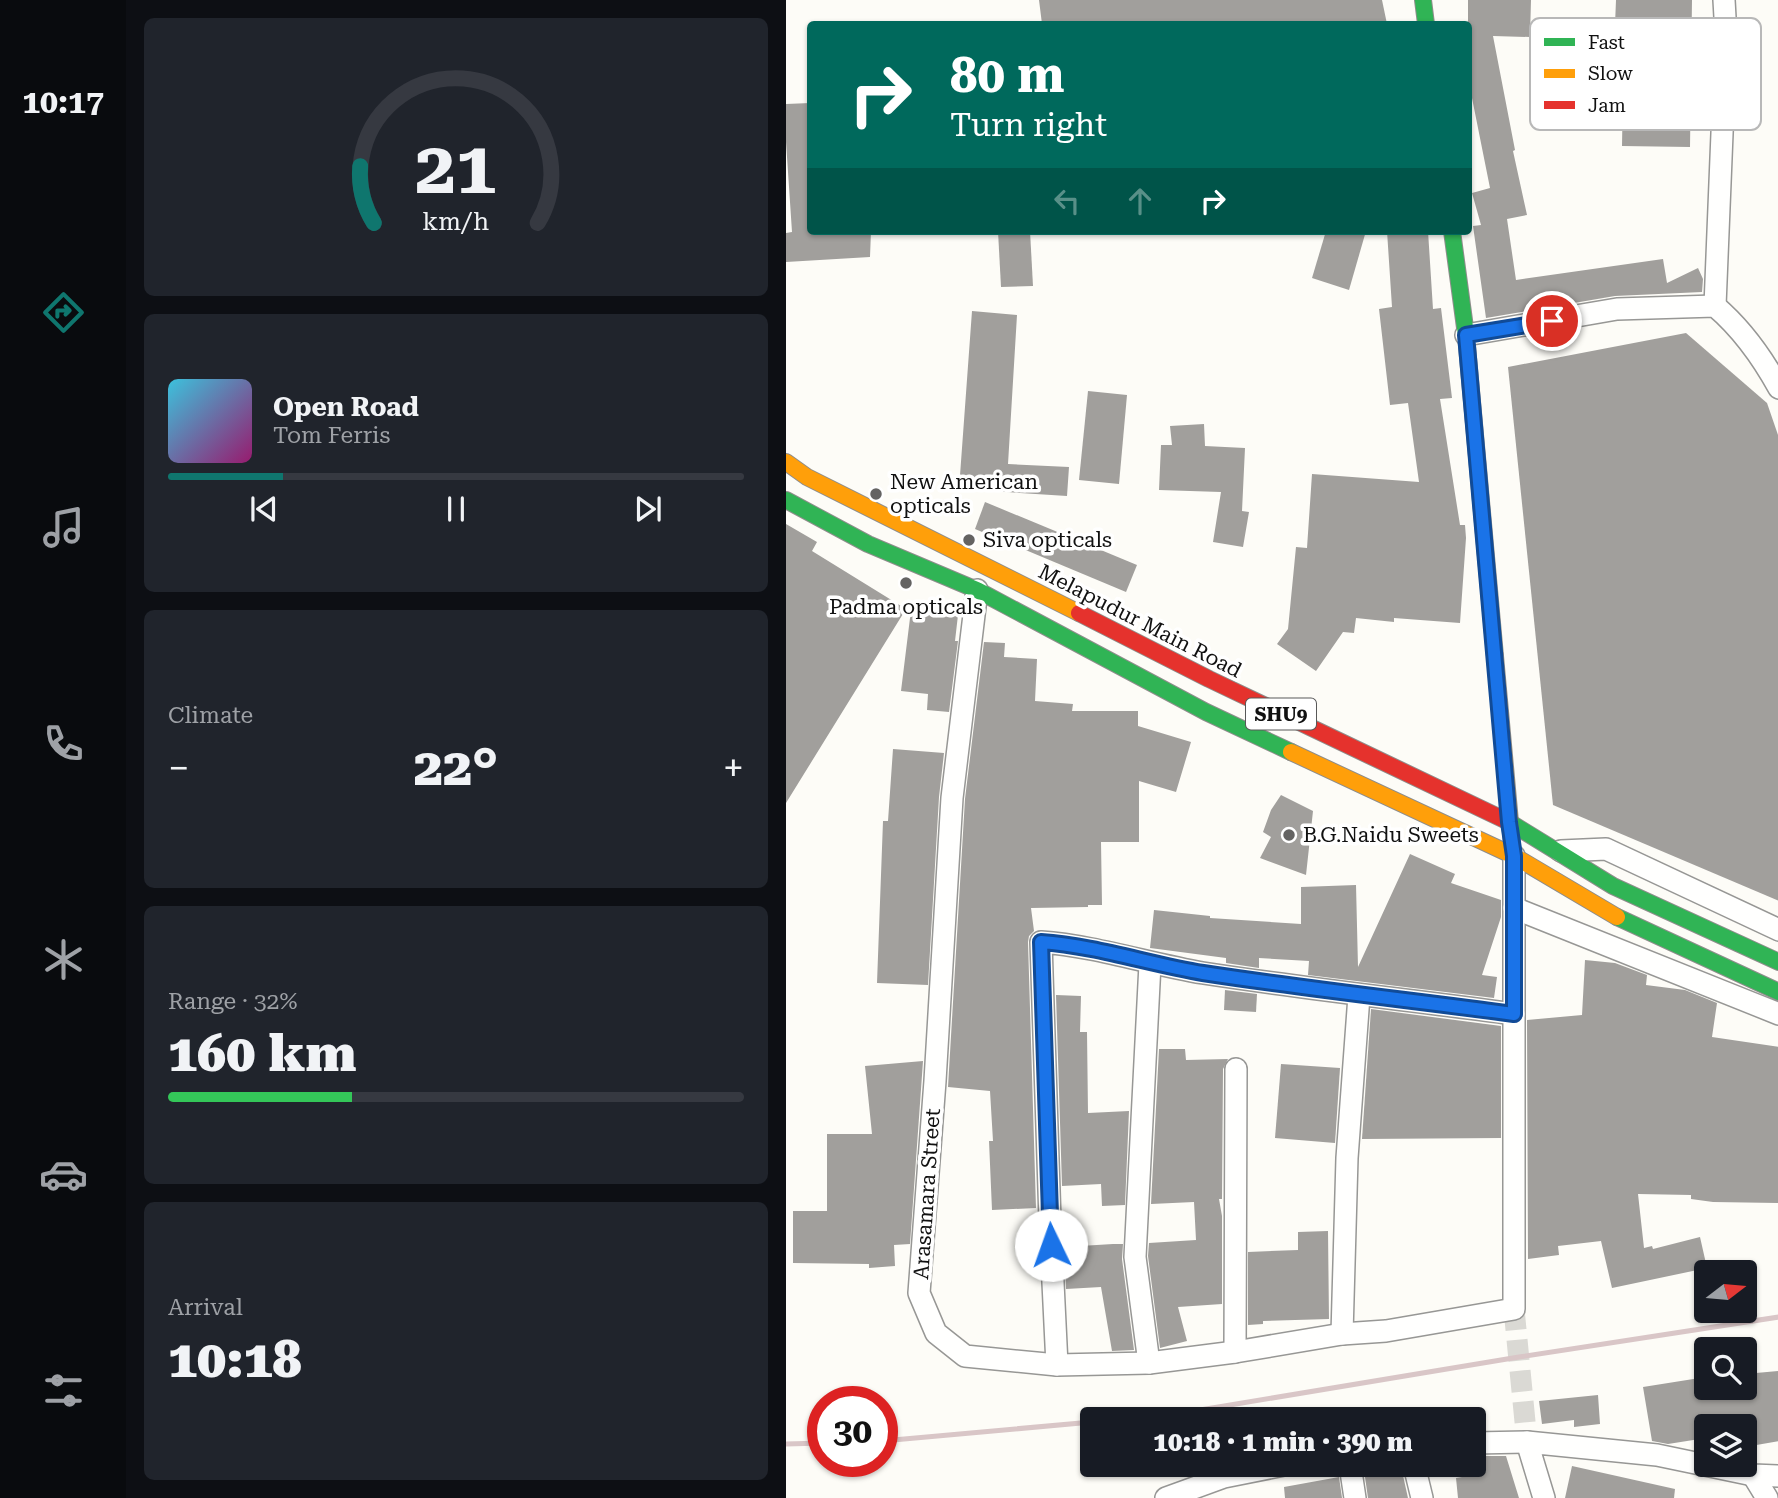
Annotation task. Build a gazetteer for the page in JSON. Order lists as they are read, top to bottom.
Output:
{
  "streets": {
    "main road": ["Melapudur Main Road", "SHU9"],
    "street": ["Arasamara Street"]
  },
  "crossings": [
    ["SHU9", "Arasamara Street"]
  ],
  "places": [
    "New American opticals",
    "Siva opticals",
    "Padma opticals",
    "B.G.Naidu Sweets"
  ],
  "legend": ["Fast", "Slow", "Jam"],
  "north": "right",
  "page": {
    "tabs": "10:17",
    "turn": ["80 m", "Turn right"],
    "song": ["Open Road", "Tom Ferris"],
    "tile": [
      "Climate",
      ["Range · 32%", "160 km"],
      ["Arrival", "10:18"]
    ],
    "heat": ["−", "22°", "+"],
    "limit": "30",
    "trip": "10:18 · 1 min · 390 m",
    "gauge": ["21", "km/h"]
  }
}
